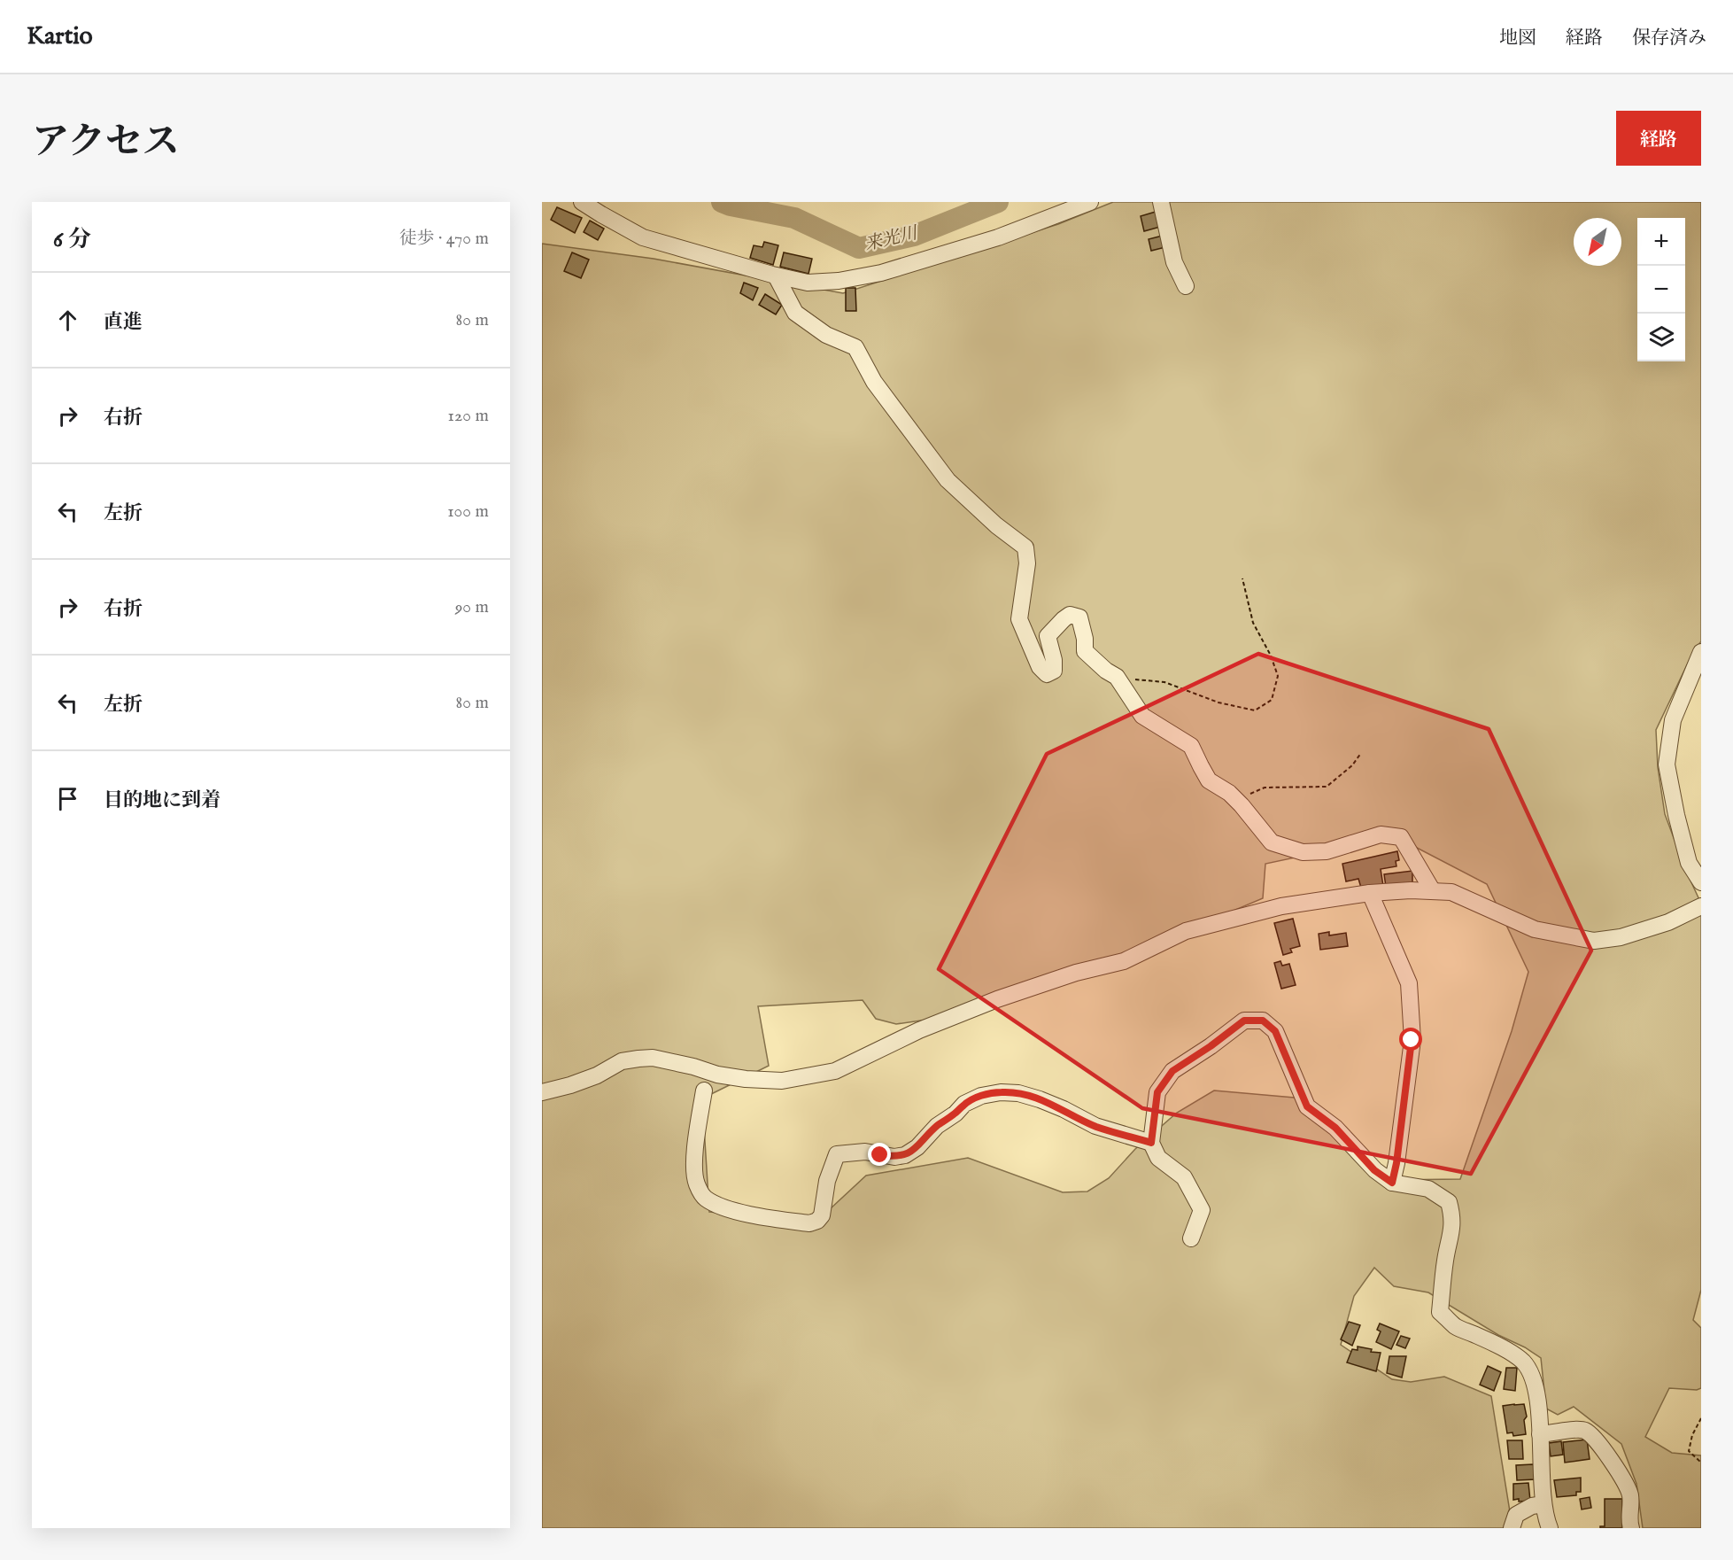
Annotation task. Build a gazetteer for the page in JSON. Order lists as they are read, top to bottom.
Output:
{
  "water": ["来光川"],
  "north": "bottom left",
  "page": {
    "header": "Kartio",
    "nav": ["地図", "経路", "保存済み"],
    "title": "アクセス",
    "buttons": "経路",
    "heading": ["6 分", "徒歩 · 470 m"],
    "map_buttons": ["+", "−"],
    "list": [
      ["直進", "80 m"],
      ["右折", "120 m"],
      ["左折", "100 m"],
      ["右折", "90 m"],
      ["左折", "80 m"],
      "目的地に到着"
    ]
  }
}
